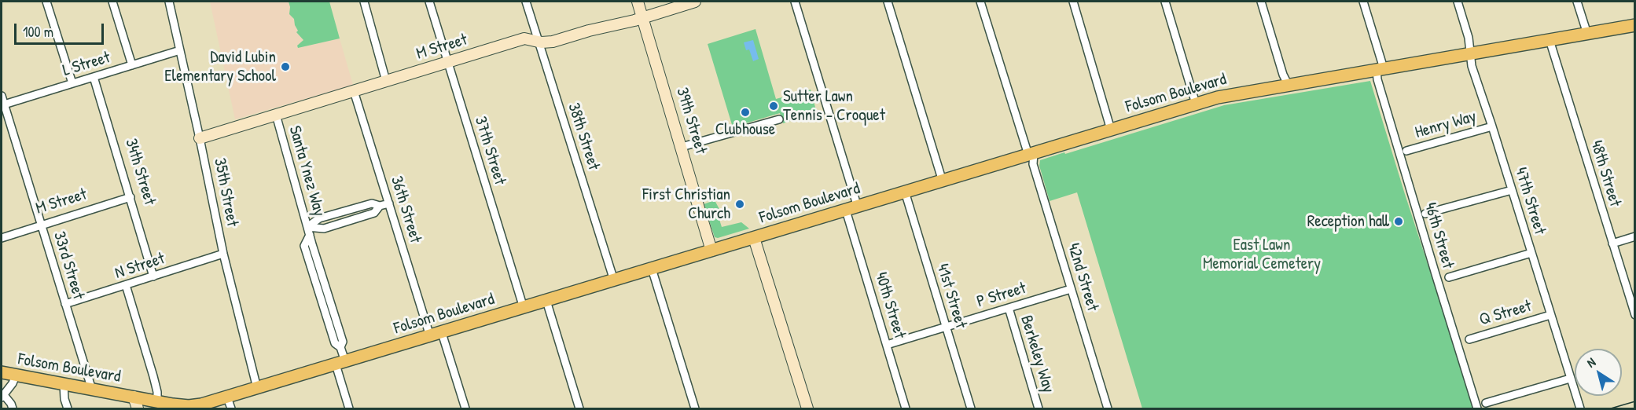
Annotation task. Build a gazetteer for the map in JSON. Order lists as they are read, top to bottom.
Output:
{
  "streets": {
    "main road": ["Folsom Boulevard"],
    "street": [
      "M Street",
      "L Street",
      "39th Street",
      "Henry Way",
      "38th Street",
      "37th Street",
      "Santa Ynez Way",
      "34th Street",
      "48th Street",
      "35th Street",
      "47th Street",
      "36th Street",
      "46th Street",
      "33rd Street",
      "N Street",
      "42nd Street",
      "P Street",
      "41st Street",
      "40th Street",
      "Q Street",
      "Berkeley Way"
    ]
  },
  "crossings": [
    ["M Street", "39th Street"],
    ["M Street", "38th Street"],
    ["M Street", "37th Street"],
    ["M Street", "Santa Ynez Way"],
    ["M Street", "34th Street"],
    ["M Street", "35th Street"],
    ["M Street", "36th Street"],
    ["M Street", "33rd Street"],
    ["L Street", "34th Street"],
    ["L Street", "35th Street"],
    ["L Street", "33rd Street"],
    ["Folsom Boulevard", "39th Street"],
    ["Folsom Boulevard", "38th Street"],
    ["Folsom Boulevard", "37th Street"],
    ["Folsom Boulevard", "Santa Ynez Way"],
    ["Folsom Boulevard", "48th Street"],
    ["Folsom Boulevard", "35th Street"],
    ["Folsom Boulevard", "47th Street"],
    ["Folsom Boulevard", "36th Street"],
    ["Folsom Boulevard", "46th Street"],
    ["Folsom Boulevard", "33rd Street"],
    ["Folsom Boulevard", "42nd Street"],
    ["Folsom Boulevard", "41st Street"],
    ["Folsom Boulevard", "40th Street"],
    ["Henry Way", "47th Street"],
    ["34th Street", "N Street"],
    ["35th Street", "N Street"],
    ["47th Street", "Q Street"],
    ["33rd Street", "N Street"],
    ["42nd Street", "P Street"],
    ["P Street", "41st Street"],
    ["P Street", "40th Street"],
    ["P Street", "Berkeley Way"]
  ],
  "parks": ["East Lawn Memorial Cemetery"],
  "places": [
    "David Lubin Elementary School",
    "Sutter Lawn Tennis - Croquet",
    "Clubhouse",
    "First Christian Church",
    "Reception hall"
  ],
  "scale_bar": "100 m",
  "north": "top left"
}
